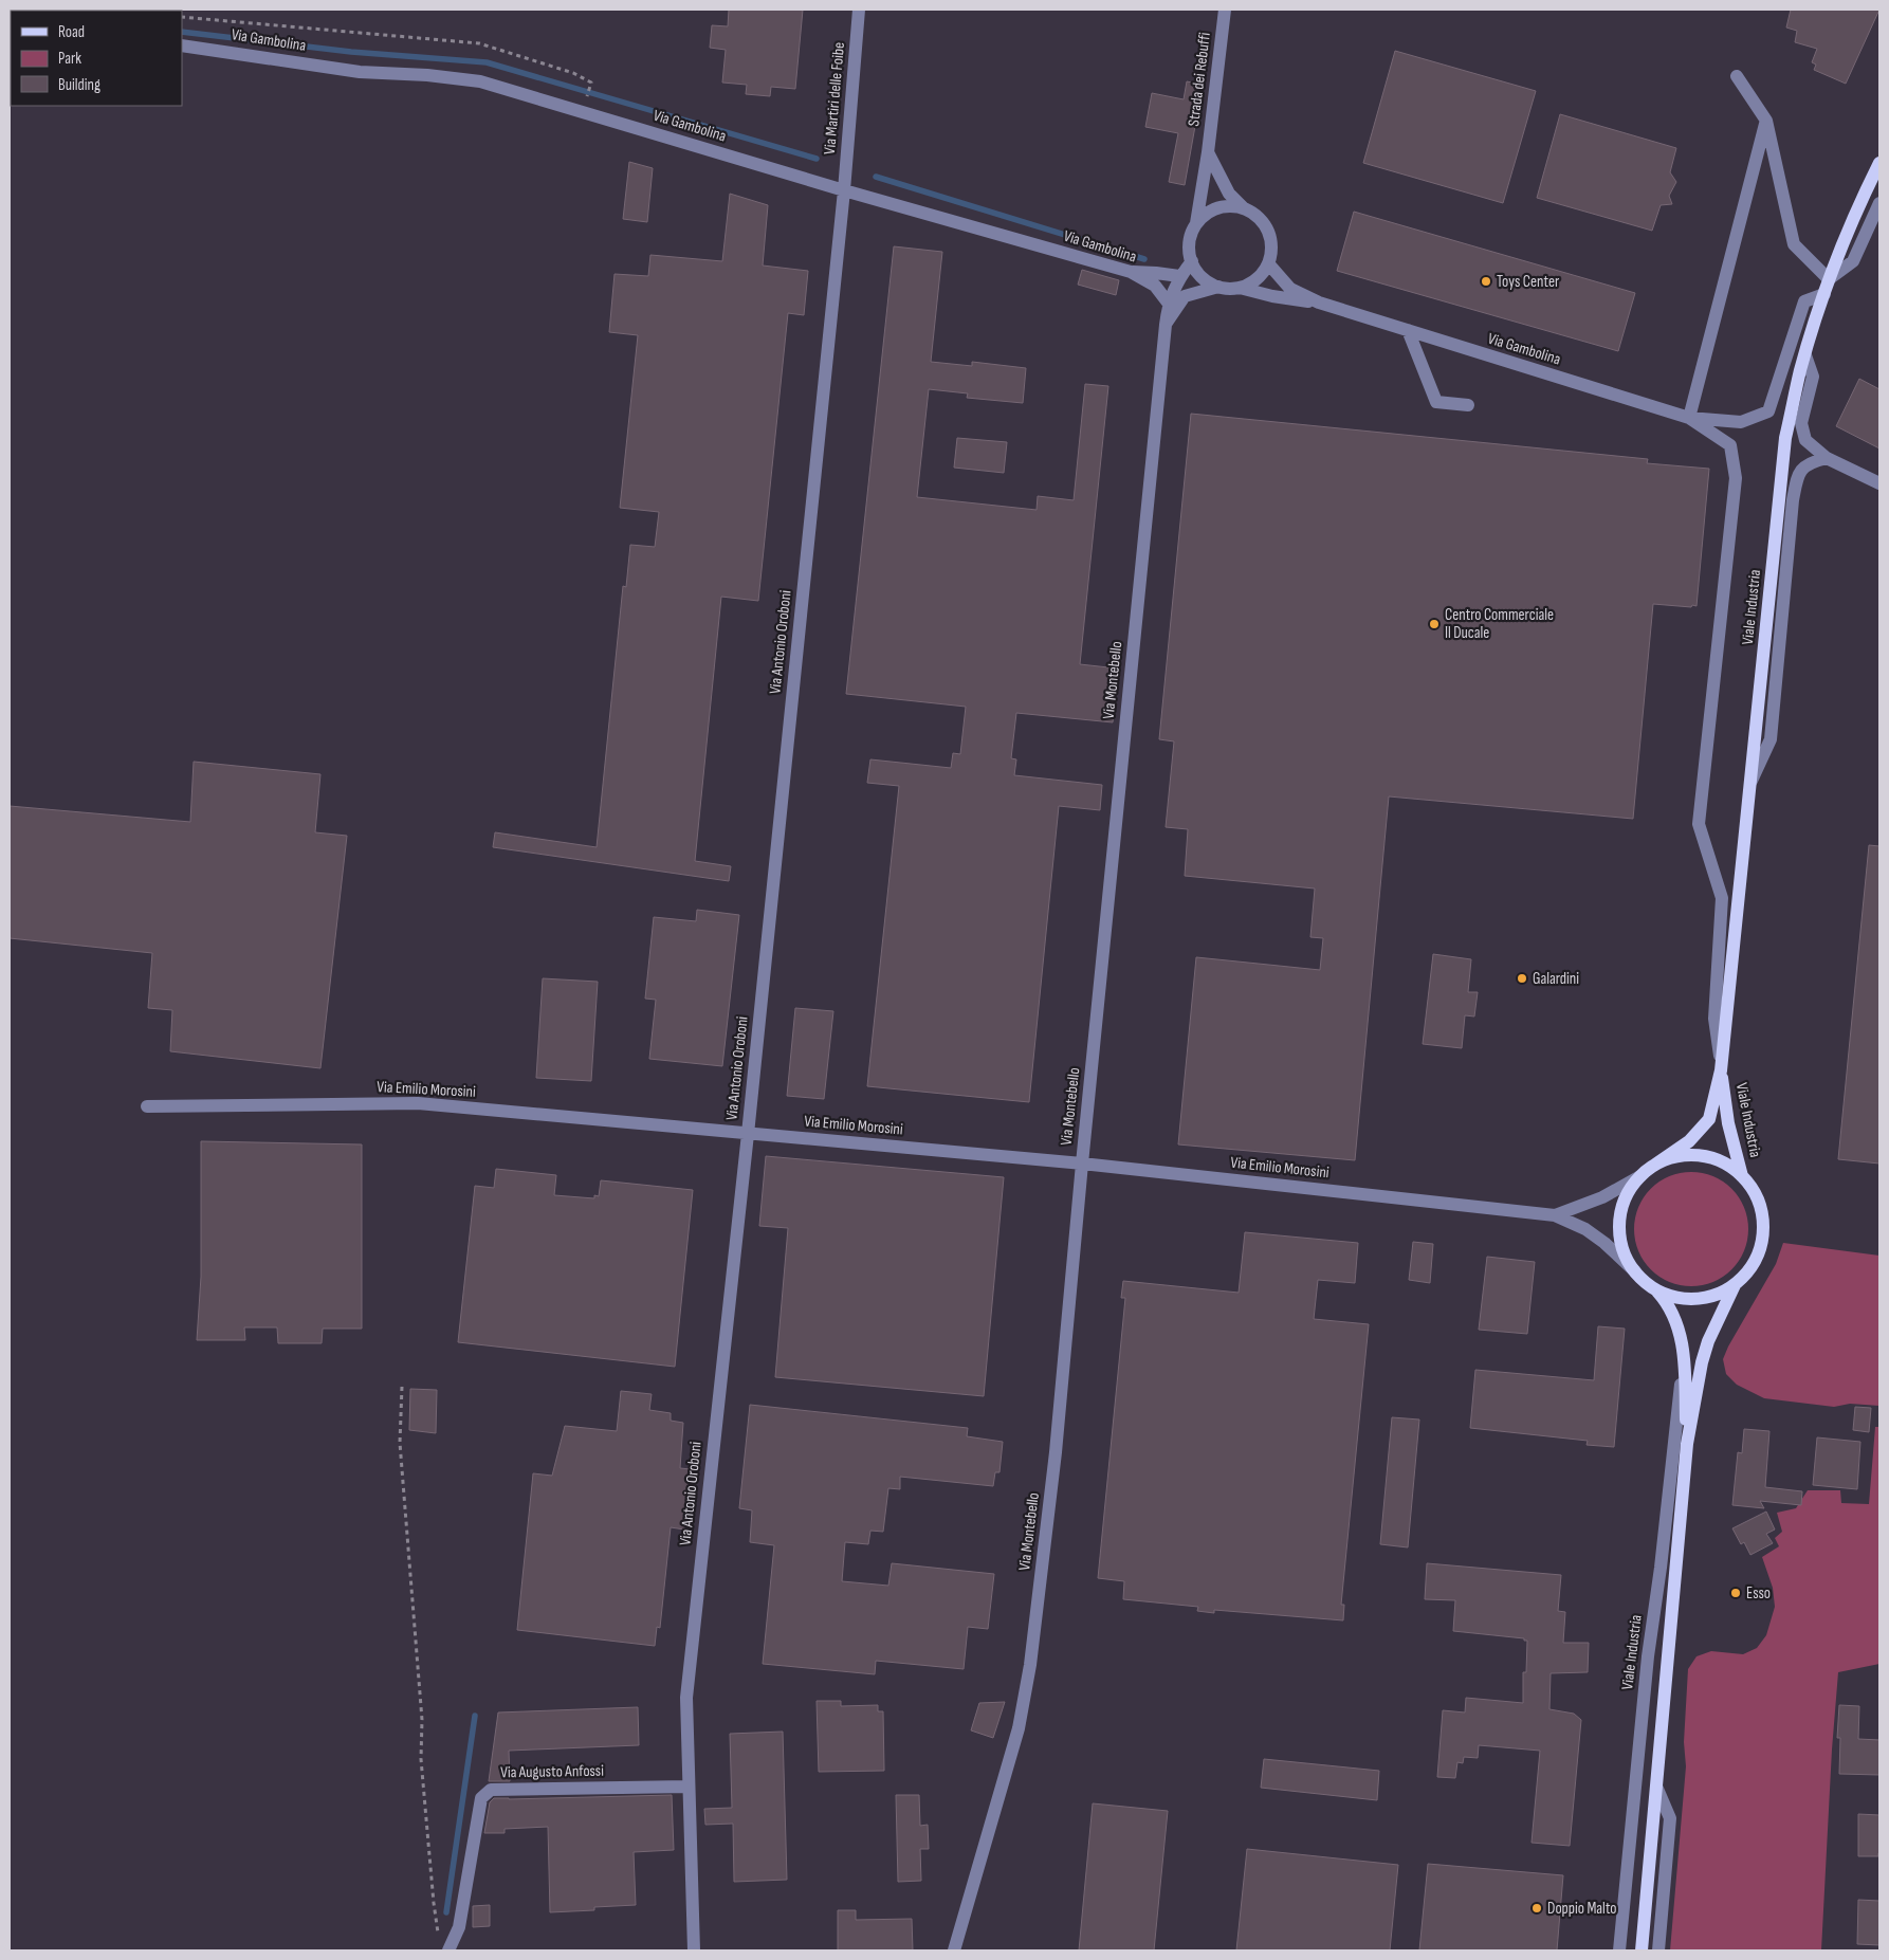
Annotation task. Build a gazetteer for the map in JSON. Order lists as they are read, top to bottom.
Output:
{
  "streets": {
    "main road": ["Viale Industria"],
    "street": [
      "Via Gambolina",
      "Strada dei Rebuffi",
      "Via Martiri delle Foibe",
      "Via Antonio Oroboni",
      "Via Montebello",
      "Via Emilio Morosini",
      "Via Augusto Anfossi"
    ]
  },
  "crossings": [
    ["Via Gambolina", "Strada dei Rebuffi"],
    ["Via Gambolina", "Via Martiri delle Foibe"],
    ["Via Gambolina", "Via Antonio Oroboni"],
    ["Via Gambolina", "Via Montebello"],
    ["Strada dei Rebuffi", "Via Montebello"],
    ["Via Martiri delle Foibe", "Via Antonio Oroboni"],
    ["Viale Industria", "Via Emilio Morosini"],
    ["Via Antonio Oroboni", "Via Emilio Morosini"],
    ["Via Antonio Oroboni", "Via Augusto Anfossi"],
    ["Via Montebello", "Via Emilio Morosini"]
  ],
  "places": [
    "Toys Center",
    "Centro Commerciale Il Ducale",
    "Galardini",
    "Esso",
    "Doppio Malto"
  ],
  "legend": ["Road", "Park", "Building"]
}
